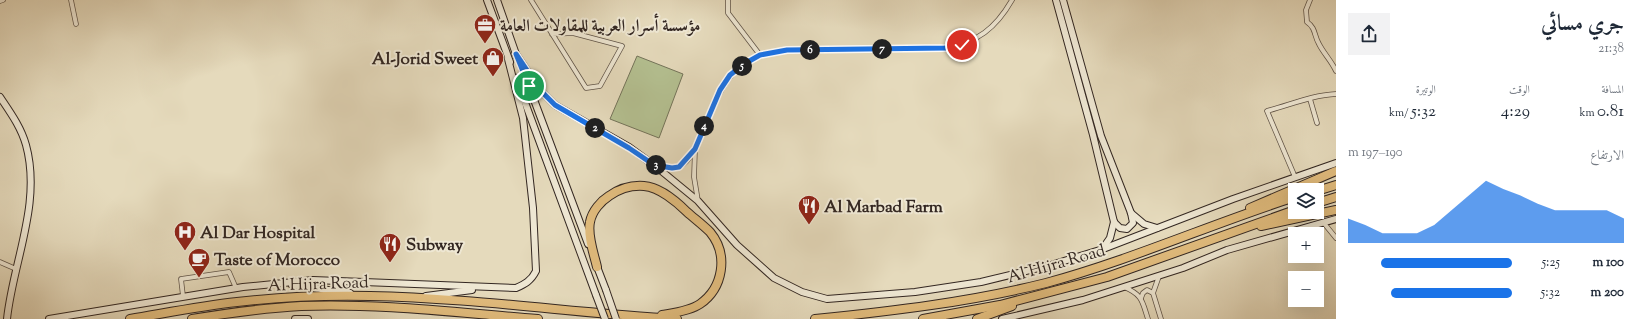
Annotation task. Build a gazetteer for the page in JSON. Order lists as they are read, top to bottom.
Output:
{
  "streets": {
    "highway": ["Al Hijra Road"]
  },
  "places": {
    "office": ["مؤسسة أسرار العربية للمقاولات العامة"],
    "shop": ["Al-Jorid Sweet"],
    "restaurant": ["Al Marbad Farm", "Subway"],
    "hospital": ["Al Dar Hospital"],
    "cafe": ["Taste of Morocco"]
  },
  "page": {
    "heading": ["جري مسائي", "21:38"],
    "pins": [
      "7",
      "6",
      "5",
      "4",
      "2",
      "3"
    ],
    "stats": [
      ["المسافة", "0.81 km"],
      ["الوقت", "4:29"],
      ["الوتيرة", "5:32 /km"]
    ],
    "chart": ["الارتفاع", "190–197 m"],
    "map_buttons": ["+", "−"],
    "list": [
      {
        "name": "100 m",
        "note": "5:25"
      },
      {
        "name": "200 m",
        "note": "5:32"
      }
    ]
  }
}
